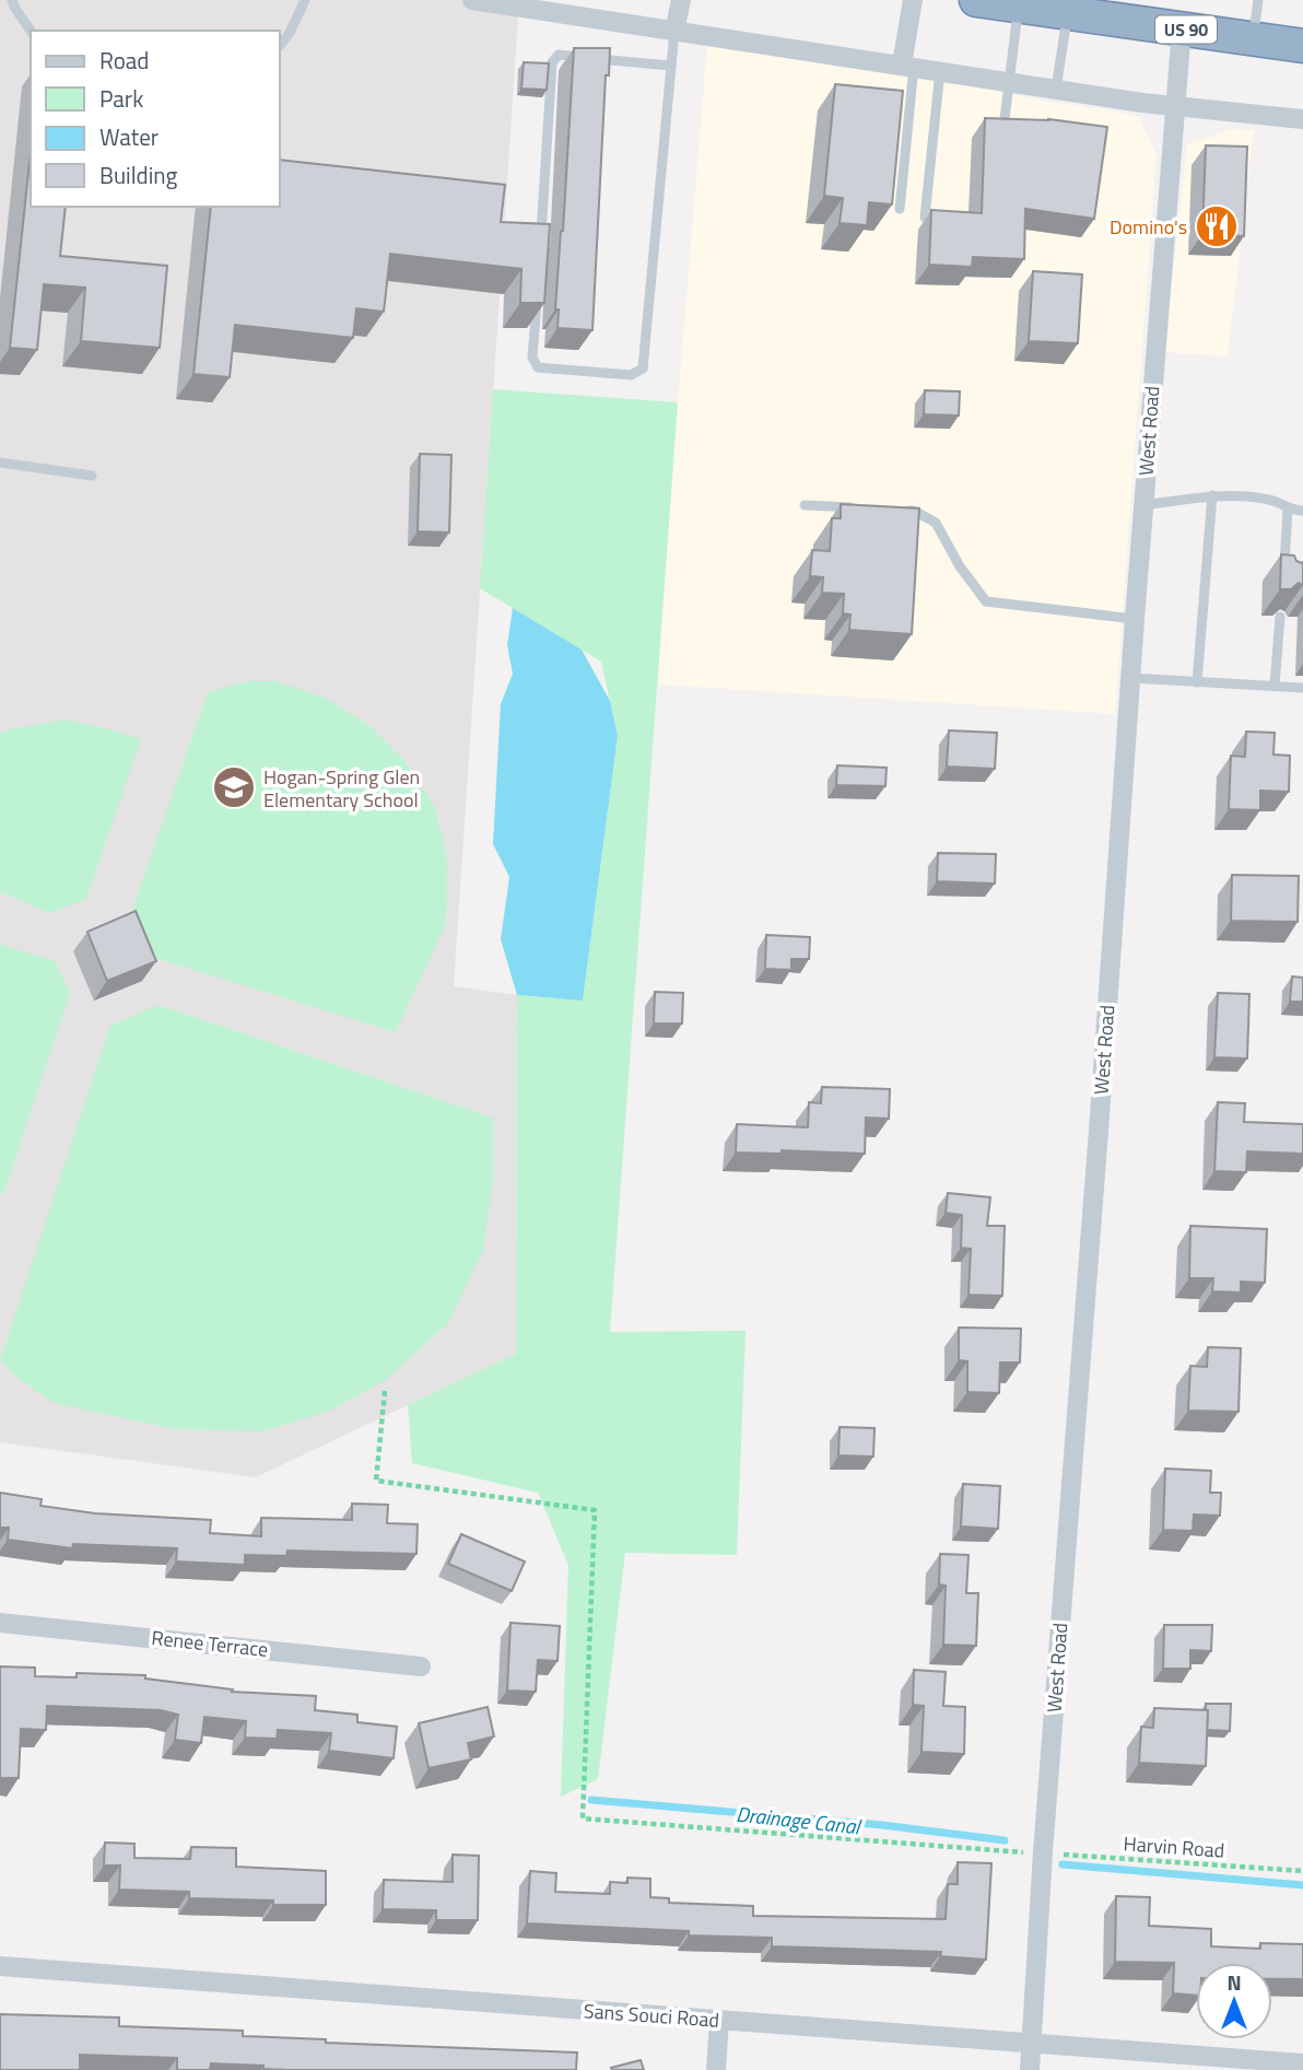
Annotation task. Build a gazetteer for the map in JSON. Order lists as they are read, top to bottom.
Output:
{
  "streets": {
    "highway": ["US 90"],
    "street": ["West Road", "Renee Terrace", "Sans Souci Road"],
    "path": ["Harvin Road"]
  },
  "crossings": [
    ["US 90", "West Road"],
    ["West Road", "Harvin Road"],
    ["West Road", "Sans Souci Road"]
  ],
  "water": ["Drainage Canal"],
  "places": {
    "restaurant": ["Domino's"],
    "school or university": ["Hogan-Spring Glen Elementary School"]
  },
  "legend": [
    "Road",
    "Park",
    "Water",
    "Building"
  ],
  "north": "top"
}
